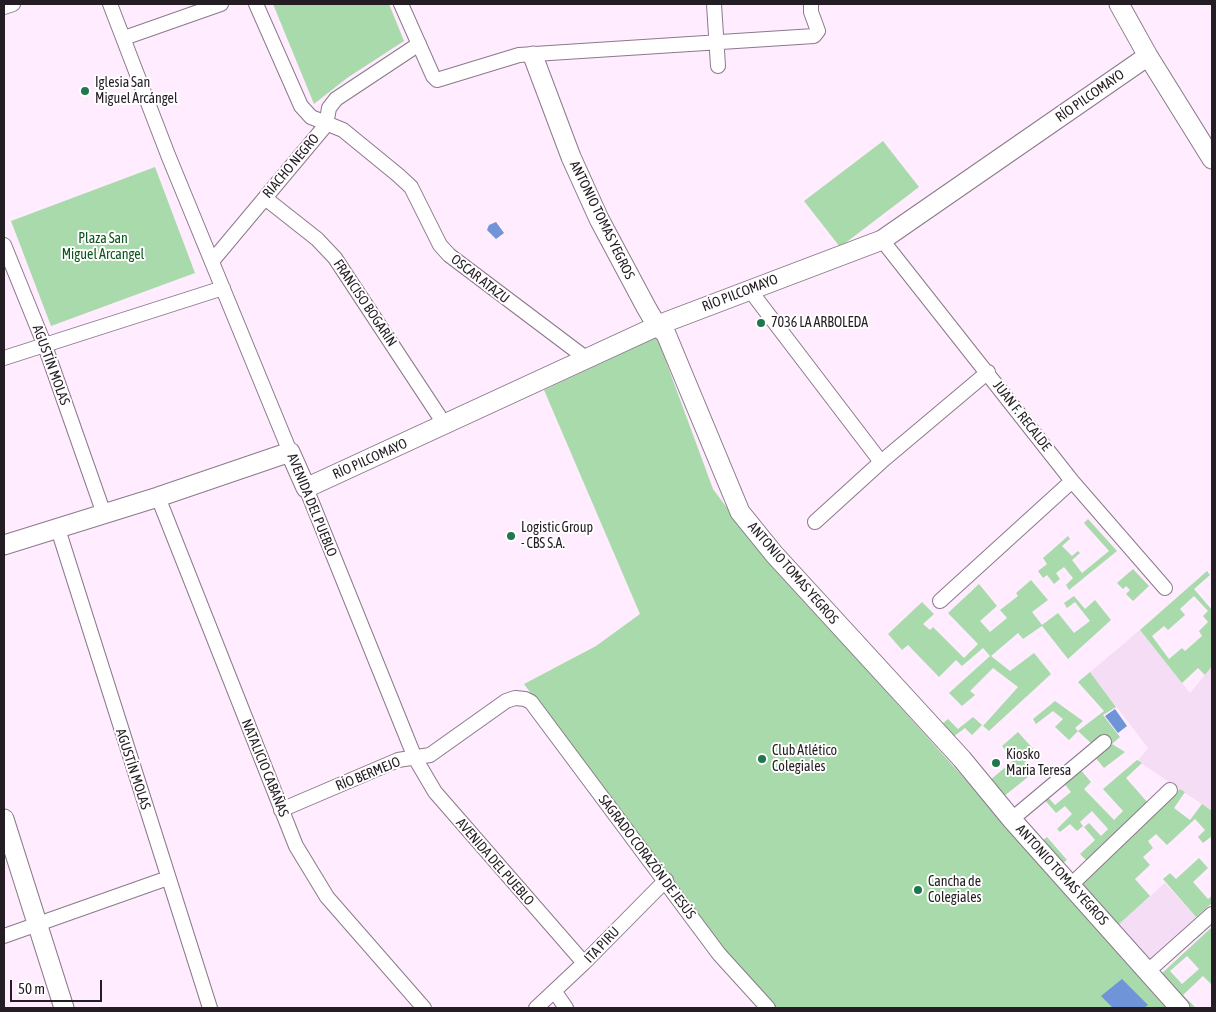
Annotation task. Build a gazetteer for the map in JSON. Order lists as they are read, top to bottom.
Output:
{
  "streets": {
    "street": [
      "RÍO PILCOMAYO",
      "RIACHO NEGRO",
      "ANTONIO TOMAS YEGROS",
      "OSCAR ATAZU",
      "FRANCISO BOGARÍN",
      "AGUSTÍN MOLAS",
      "JUAN F. RECALDE",
      "AVENIDA DEL PUEBLO",
      "NATALICIO CABAÑAS",
      "RÍO BERMEJO",
      "SAGRADO CORAZÓN DE JESÚS",
      "ITA PIRU"
    ]
  },
  "crossings": [
    ["RÍO PILCOMAYO", "ANTONIO TOMAS YEGROS"],
    ["RÍO PILCOMAYO", "OSCAR ATAZU"],
    ["RÍO PILCOMAYO", "FRANCISO BOGARÍN"],
    ["RÍO PILCOMAYO", "JUAN F. RECALDE"],
    ["RÍO PILCOMAYO", "AVENIDA DEL PUEBLO"],
    ["RIACHO NEGRO", "OSCAR ATAZU"],
    ["RIACHO NEGRO", "FRANCISO BOGARÍN"],
    ["RIACHO NEGRO", "AVENIDA DEL PUEBLO"],
    ["AVENIDA DEL PUEBLO", "RÍO BERMEJO"],
    ["AVENIDA DEL PUEBLO", "ITA PIRU"],
    ["NATALICIO CABAÑAS", "RÍO BERMEJO"],
    ["RÍO BERMEJO", "SAGRADO CORAZÓN DE JESÚS"],
    ["SAGRADO CORAZÓN DE JESÚS", "ITA PIRU"]
  ],
  "parks": ["Plaza San Miguel Arcangel"],
  "places": [
    "Iglesia San Miguel Arcángel",
    "7036 LA ARBOLEDA",
    "Logistic Group - CBS S.A.",
    "Club Atlético Colegiales",
    "Kiosko Maria Teresa",
    "Cancha de Colegiales"
  ],
  "scale_bar": "50 m"
}
